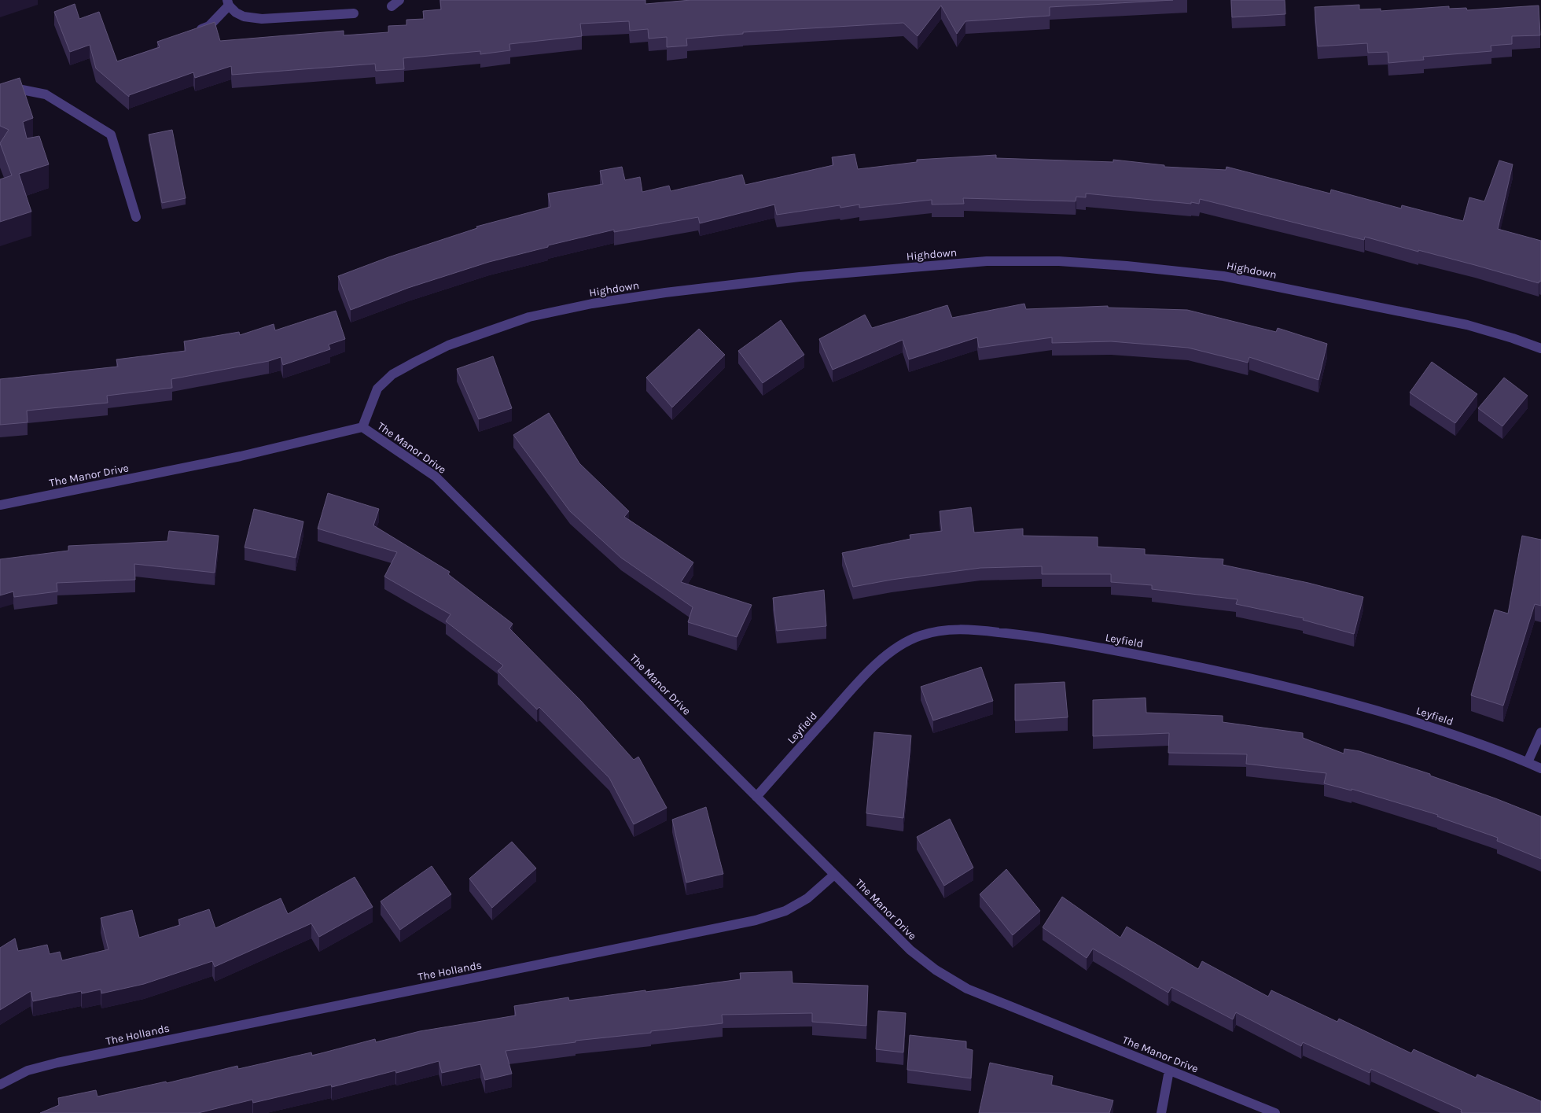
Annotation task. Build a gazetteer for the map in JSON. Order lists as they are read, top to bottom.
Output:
{
  "streets": {
    "street": [
      "Highdown",
      "The Manor Drive",
      "Leyfield",
      "The Hollands"
    ]
  },
  "crossings": [
    ["Highdown", "The Manor Drive"],
    ["The Manor Drive", "Leyfield"],
    ["The Manor Drive", "The Hollands"]
  ]
}
